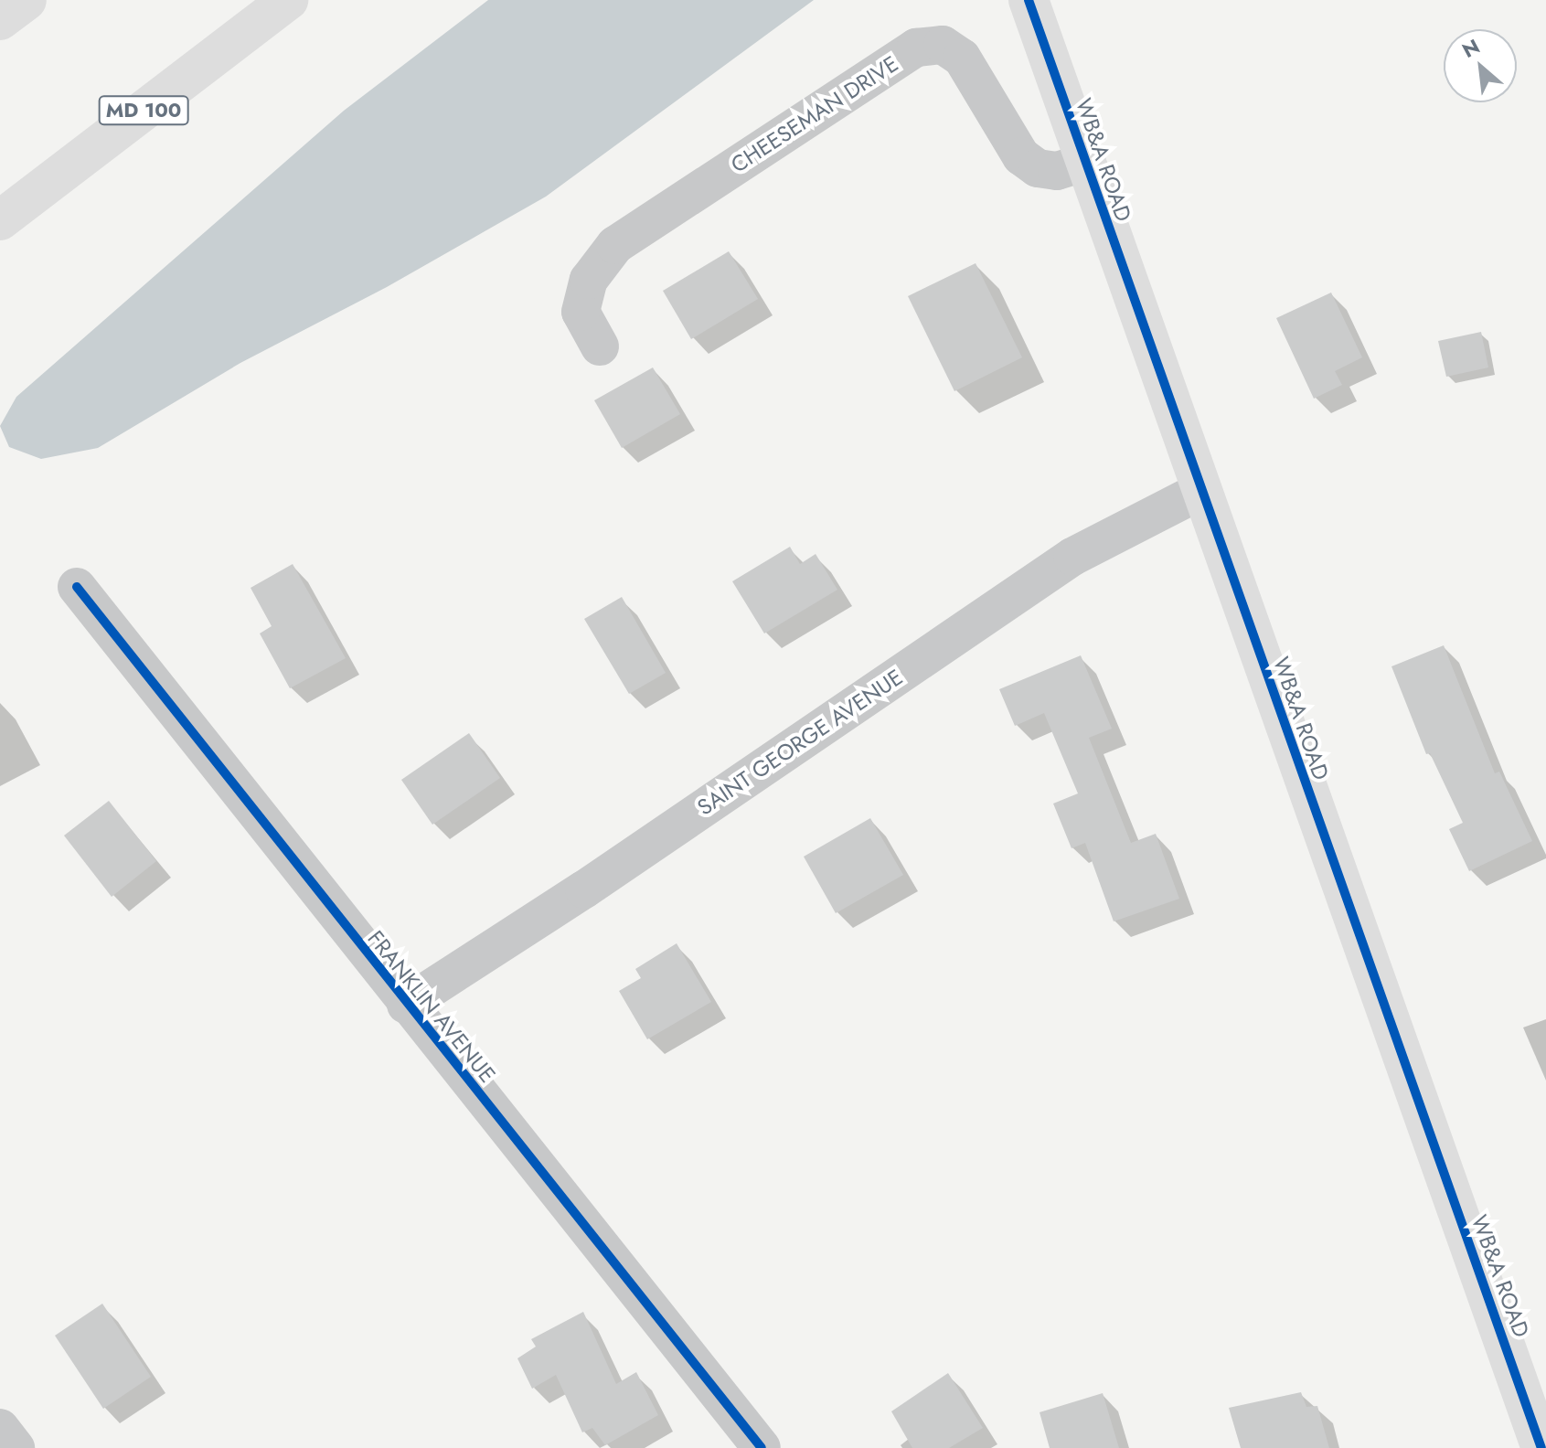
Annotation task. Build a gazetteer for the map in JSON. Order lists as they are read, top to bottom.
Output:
{
  "streets": {
    "main road": ["MD 100", "WB&A ROAD"],
    "street": ["CHEESEMAN DRIVE", "SAINT GEORGE AVENUE", "FRANKLIN AVENUE"]
  },
  "crossings": [
    ["CHEESEMAN DRIVE", "WB&A ROAD"],
    ["WB&A ROAD", "SAINT GEORGE AVENUE"],
    ["SAINT GEORGE AVENUE", "FRANKLIN AVENUE"]
  ],
  "north": "top left"
}
